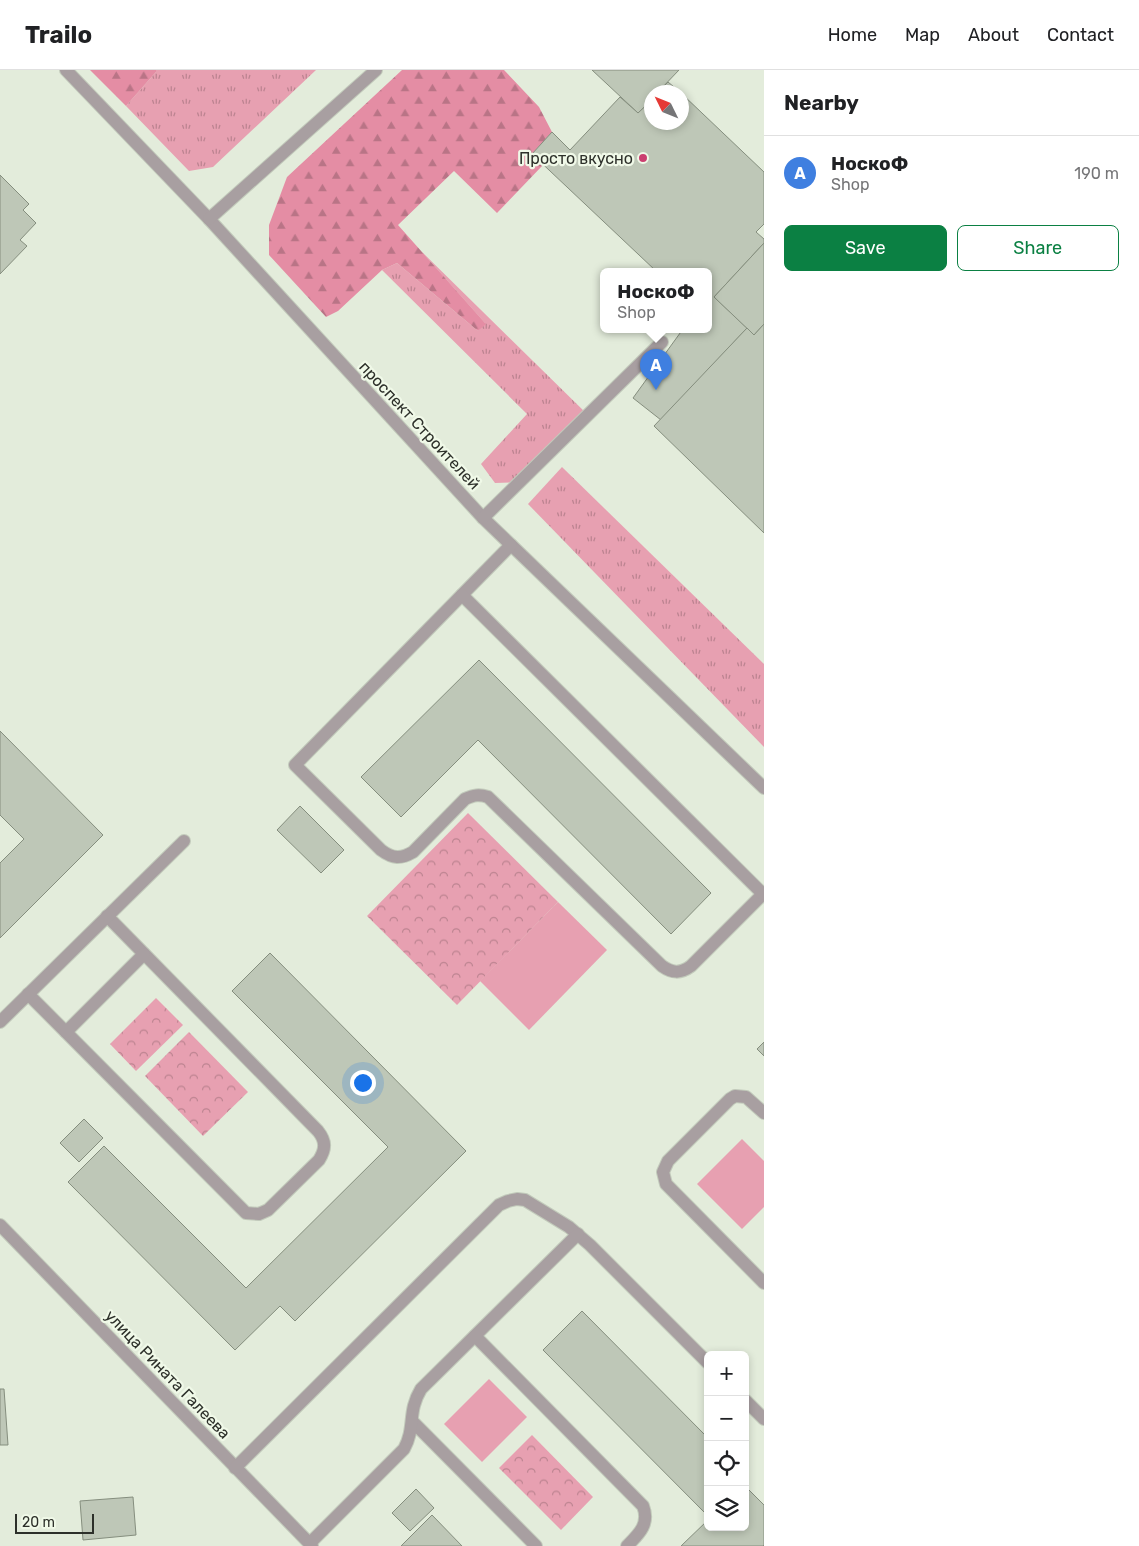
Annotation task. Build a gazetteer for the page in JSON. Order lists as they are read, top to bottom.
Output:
{
  "streets": {
    "street": ["проспект Строителей", "улица Рината Галеева"]
  },
  "places": ["Просто вкусно"],
  "scale_bar": "20 m",
  "north": "top left",
  "page": {
    "header": "Trailo",
    "nav": [
      "Home",
      "Map",
      "About",
      "Contact"
    ],
    "heading": "Nearby",
    "list": [
      {
        "mark": "A",
        "name": "НоскоФ",
        "note": "Shop",
        "value": "190 m"
      }
    ],
    "buttons": ["Save", "Share"],
    "popup": ["НоскоФ", "Shop"],
    "pins": "A",
    "map_buttons": ["+", "−"],
    "scale": "20 m"
  }
}
